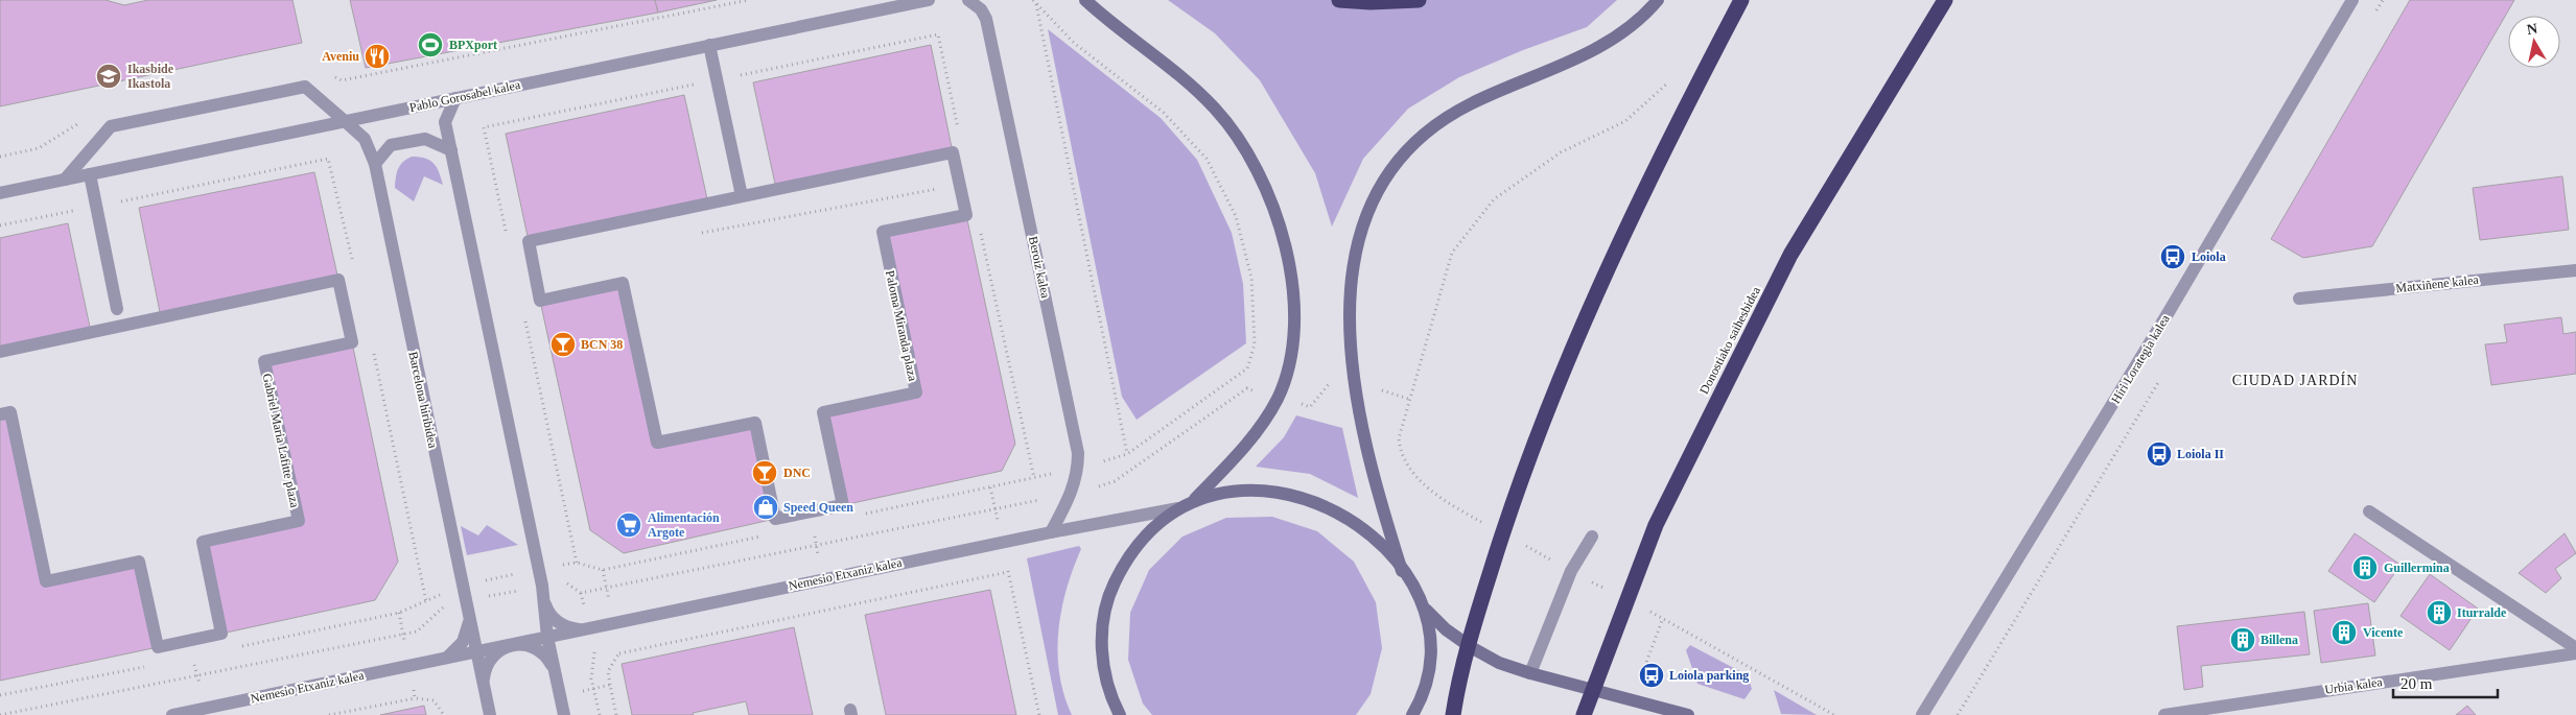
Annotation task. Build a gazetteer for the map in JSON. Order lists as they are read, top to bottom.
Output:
{
  "streets": {
    "highway": ["Donostiako saihesbidea"],
    "street": [
      "Pablo Gorosabel kalea",
      "Beroiz kalea",
      "Matxiñene kalea",
      "Paloma Miranda plaza",
      "Hiri Lorategia kalea",
      "Barcelona hiribidea",
      "Gabriel Maria Lafitte plaza",
      "Nemesio Etxaniz kalea",
      "Urbia kalea"
    ]
  },
  "crossings": [
    ["Pablo Gorosabel kalea", "Barcelona hiribidea"],
    ["Beroiz kalea", "Nemesio Etxaniz kalea"],
    ["Barcelona hiribidea", "Nemesio Etxaniz kalea"]
  ],
  "districts": ["CIUDAD JARDÍN"],
  "places": {
    "sports": ["BPXport"],
    "restaurant": ["Aveniu"],
    "school or university": ["Ikasbide Ikastola"],
    "bus stop": ["Loiola", "Loiola II", "Loiola parking"],
    "bar": ["BCN 38", "DNC"],
    "shop": ["Speed Queen"],
    "supermarket": ["Alimentación Argote"],
    "building": [
      "Guillermina",
      "Iturralde",
      "Vicente",
      "Billena"
    ]
  },
  "scale_bar": "20 m",
  "north": "top"
}
